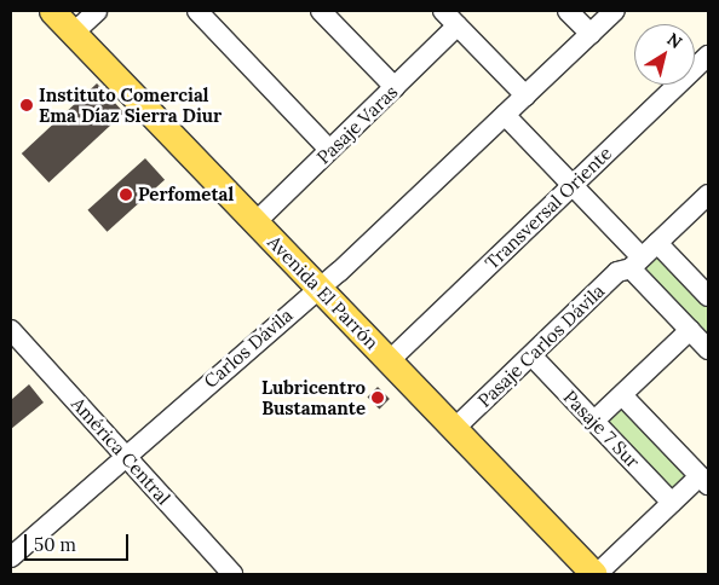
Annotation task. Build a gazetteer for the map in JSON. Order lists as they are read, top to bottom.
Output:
{
  "streets": {
    "main road": ["Avenida El Parrón"],
    "street": [
      "Pasaje Varas",
      "Transversal Oriente",
      "Pasaje Carlos Dávila",
      "Carlos Dávila",
      "Pasaje 7 Sur",
      "América Central"
    ]
  },
  "crossings": [
    ["Pasaje Varas", "Avenida El Parrón"],
    ["Transversal Oriente", "Avenida El Parrón"],
    ["Avenida El Parrón", "Pasaje Carlos Dávila"],
    ["Avenida El Parrón", "Carlos Dávila"],
    ["Pasaje Carlos Dávila", "Pasaje 7 Sur"],
    ["Carlos Dávila", "América Central"]
  ],
  "places": ["Instituto Comercial Ema Díaz Sierra Diur", "Perfometal", "Lubricentro Bustamante"],
  "scale_bar": "50 m",
  "north": "top right"
}
